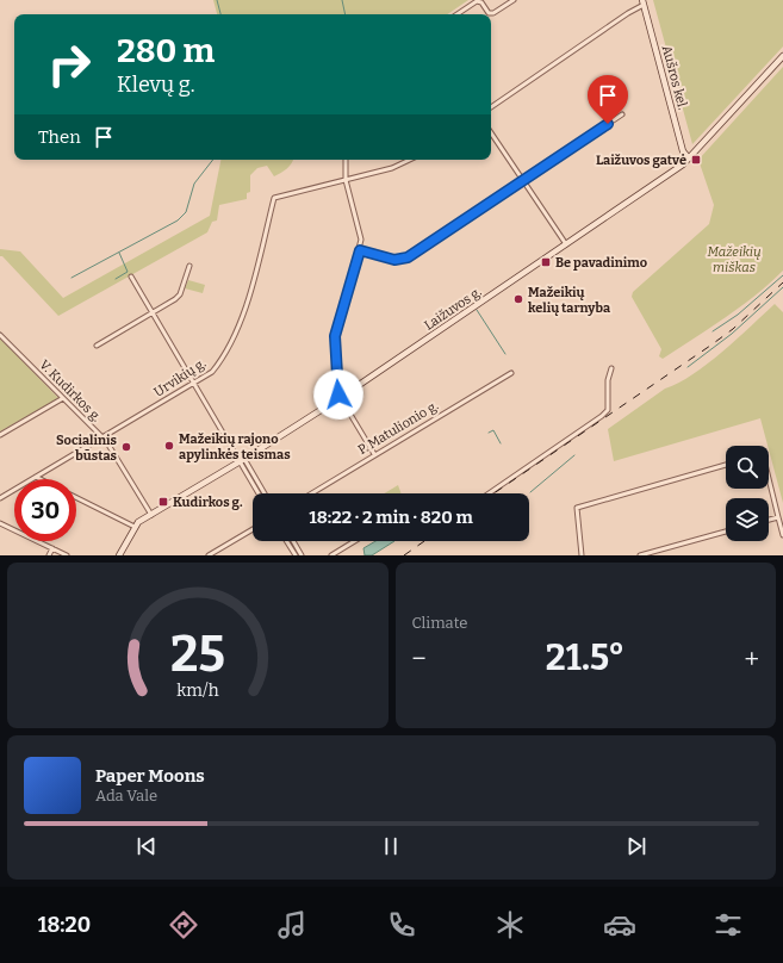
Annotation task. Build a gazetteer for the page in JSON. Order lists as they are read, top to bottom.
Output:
{
  "streets": {
    "main road": ["Aušros kel.", "Laižuvos g."],
    "street": ["Urvikių g.", "V. Kudirkos g.", "P. Matulionio g."]
  },
  "crossings": [
    ["Aušros kel.", "Laižuvos g."],
    ["Laižuvos g.", "V. Kudirkos g."],
    ["Urvikių g.", "V. Kudirkos g."]
  ],
  "parks": ["Mažeikių miškas"],
  "places": {
    "transit": ["Laižuvos gatvė", "Be pavadinimo", "Kudirkos g."],
    "other": ["Mažeikių kelių tarnyba", "Mažeikių rajono apylinkės teismas", "Socialinis būstas"]
  },
  "page": {
    "turn": ["280 m", "Klevų g."],
    "then": "Then",
    "limit": "30",
    "trip": "18:22 · 2 min · 820 m",
    "tile": "Climate",
    "heat": ["−", "21.5°", "+"],
    "song": ["Paper Moons", "Ada Vale"],
    "tabs": "18:20",
    "gauge": ["25", "km/h"]
  }
}
